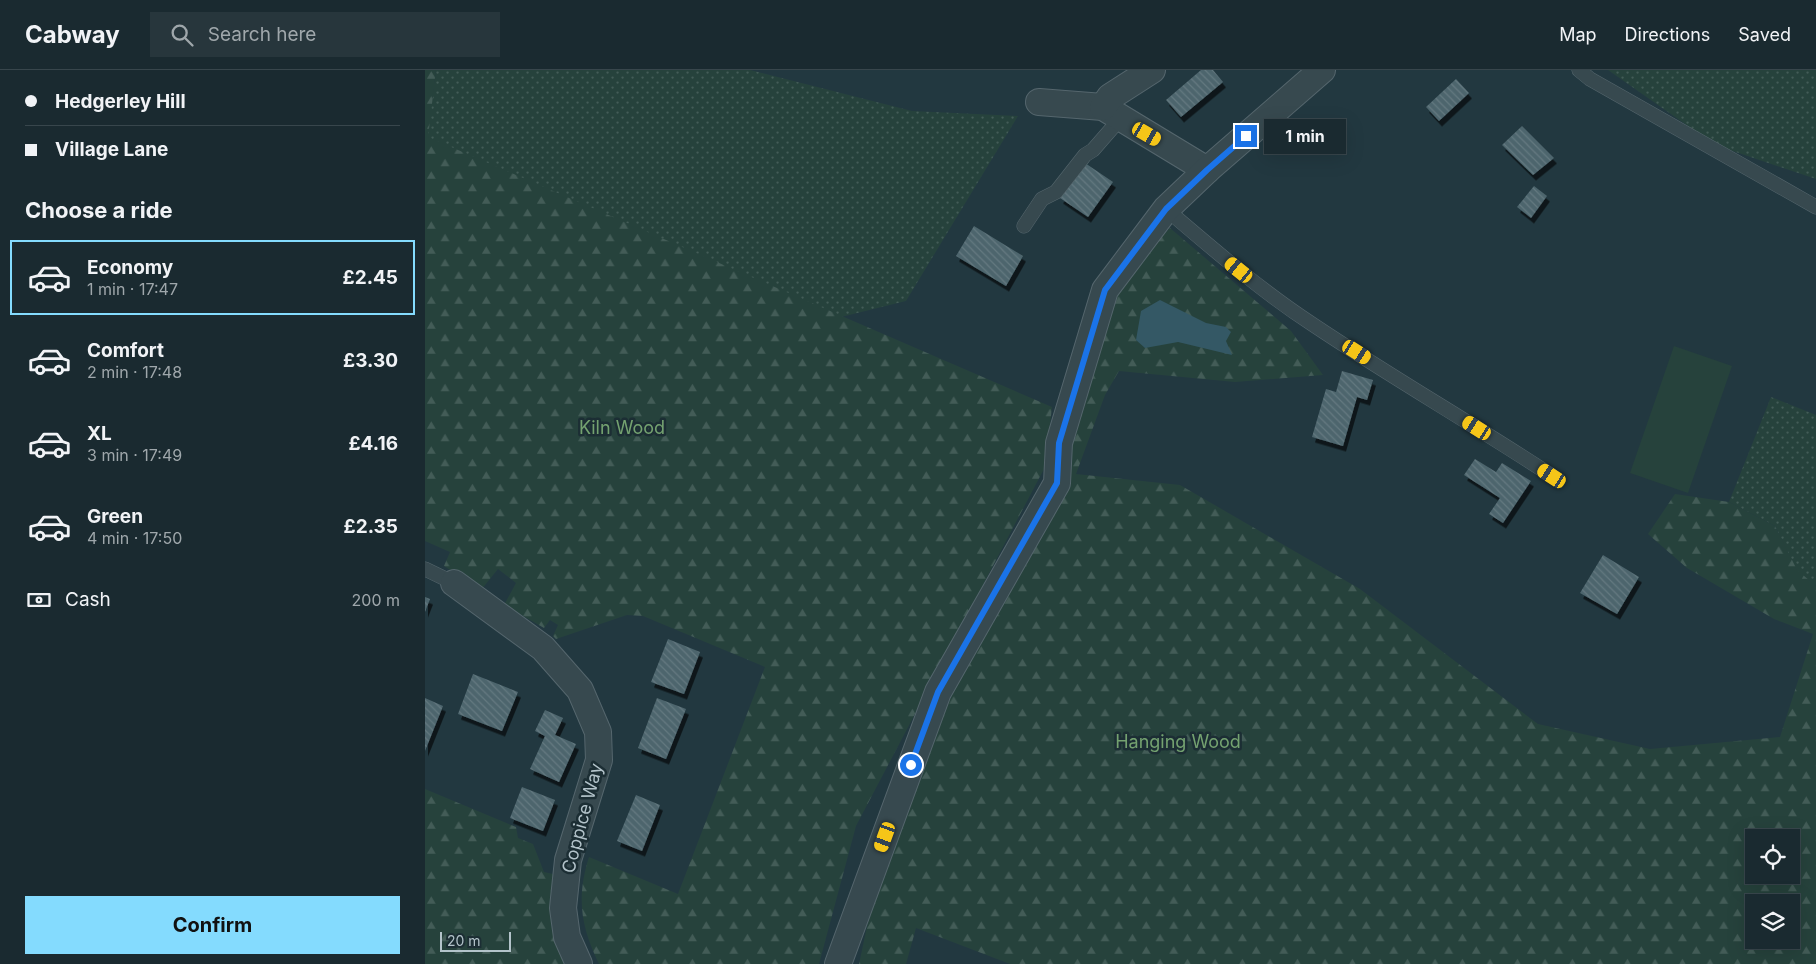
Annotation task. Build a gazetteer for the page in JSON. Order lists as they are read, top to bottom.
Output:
{
  "streets": {
    "street": ["Coppice Way"]
  },
  "parks": ["Kiln Wood", "Hanging Wood"],
  "scale_bar": "20 m",
  "page": {
    "header": "Cabway",
    "search": "Search here",
    "nav": ["Map", "Directions", "Saved"],
    "banner": ["Hedgerley Hill", "Village Lane"],
    "bubble": "1 min",
    "heading": "Choose a ride",
    "list": [
      {
        "name": "Economy",
        "note": "1 min · 17:47",
        "value": "£2.45"
      },
      {
        "name": "Comfort",
        "note": "2 min · 17:48",
        "value": "£3.30"
      },
      {
        "name": "XL",
        "note": "3 min · 17:49",
        "value": "£4.16"
      },
      {
        "name": "Green",
        "note": "4 min · 17:50",
        "value": "£2.35"
      }
    ],
    "pay": ["Cash", "200 m"],
    "buttons": "Confirm",
    "scale": "20 m"
  }
}
